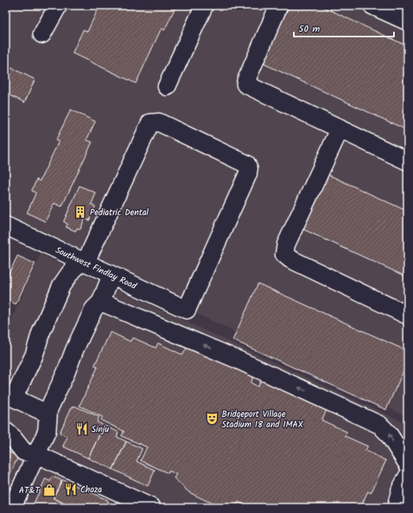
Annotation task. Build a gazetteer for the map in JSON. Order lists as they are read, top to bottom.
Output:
{
  "streets": {
    "street": ["Southwest Findlay Road"]
  },
  "places": {
    "building": ["Pediatric Dental"],
    "theatre": ["Bridgeport Village Stadium 18 and IMAX"],
    "restaurant": ["Sinju", "Choza"],
    "shop": ["AT&T"]
  },
  "scale_bar": "50 m"
}
